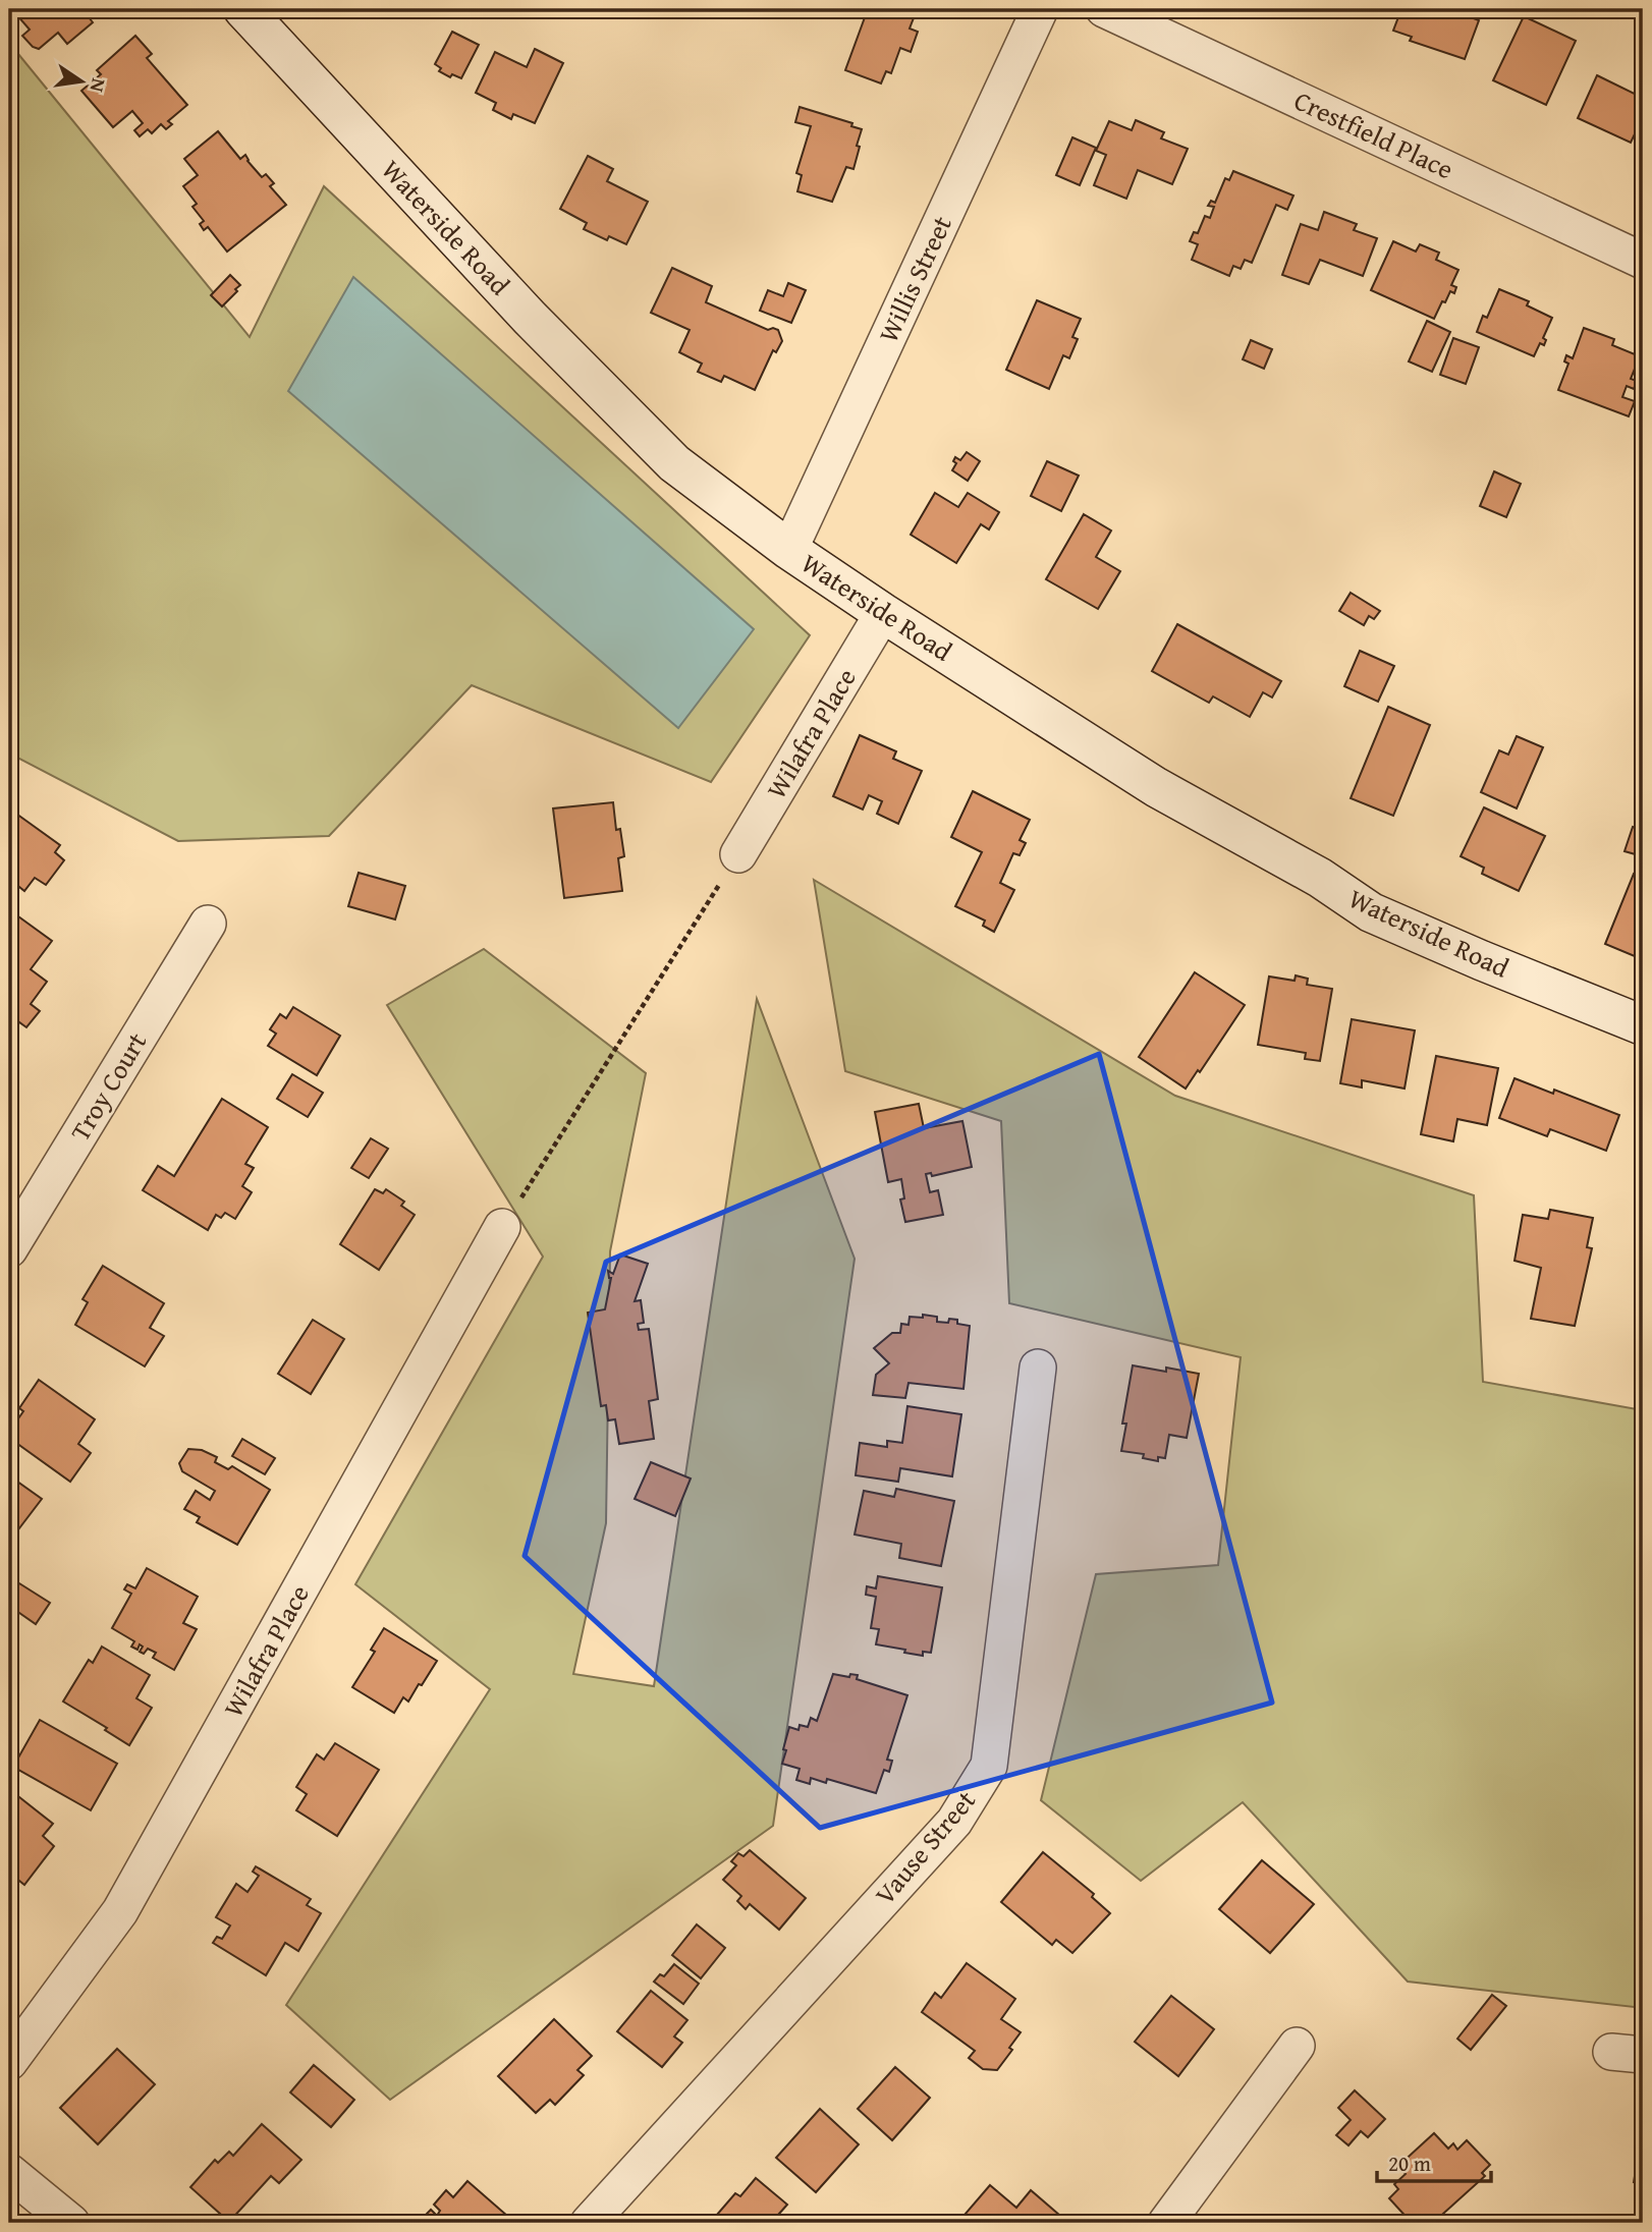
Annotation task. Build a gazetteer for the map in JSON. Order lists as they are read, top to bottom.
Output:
{
  "streets": {
    "main road": ["Waterside Road"],
    "street": [
      "Crestfield Place",
      "Willis Street",
      "Wilafra Place",
      "Troy Court",
      "Vause Street"
    ]
  },
  "crossings": [
    ["Waterside Road", "Willis Street"],
    ["Waterside Road", "Wilafra Place"]
  ],
  "scale_bar": "20 m",
  "north": "right"
}
